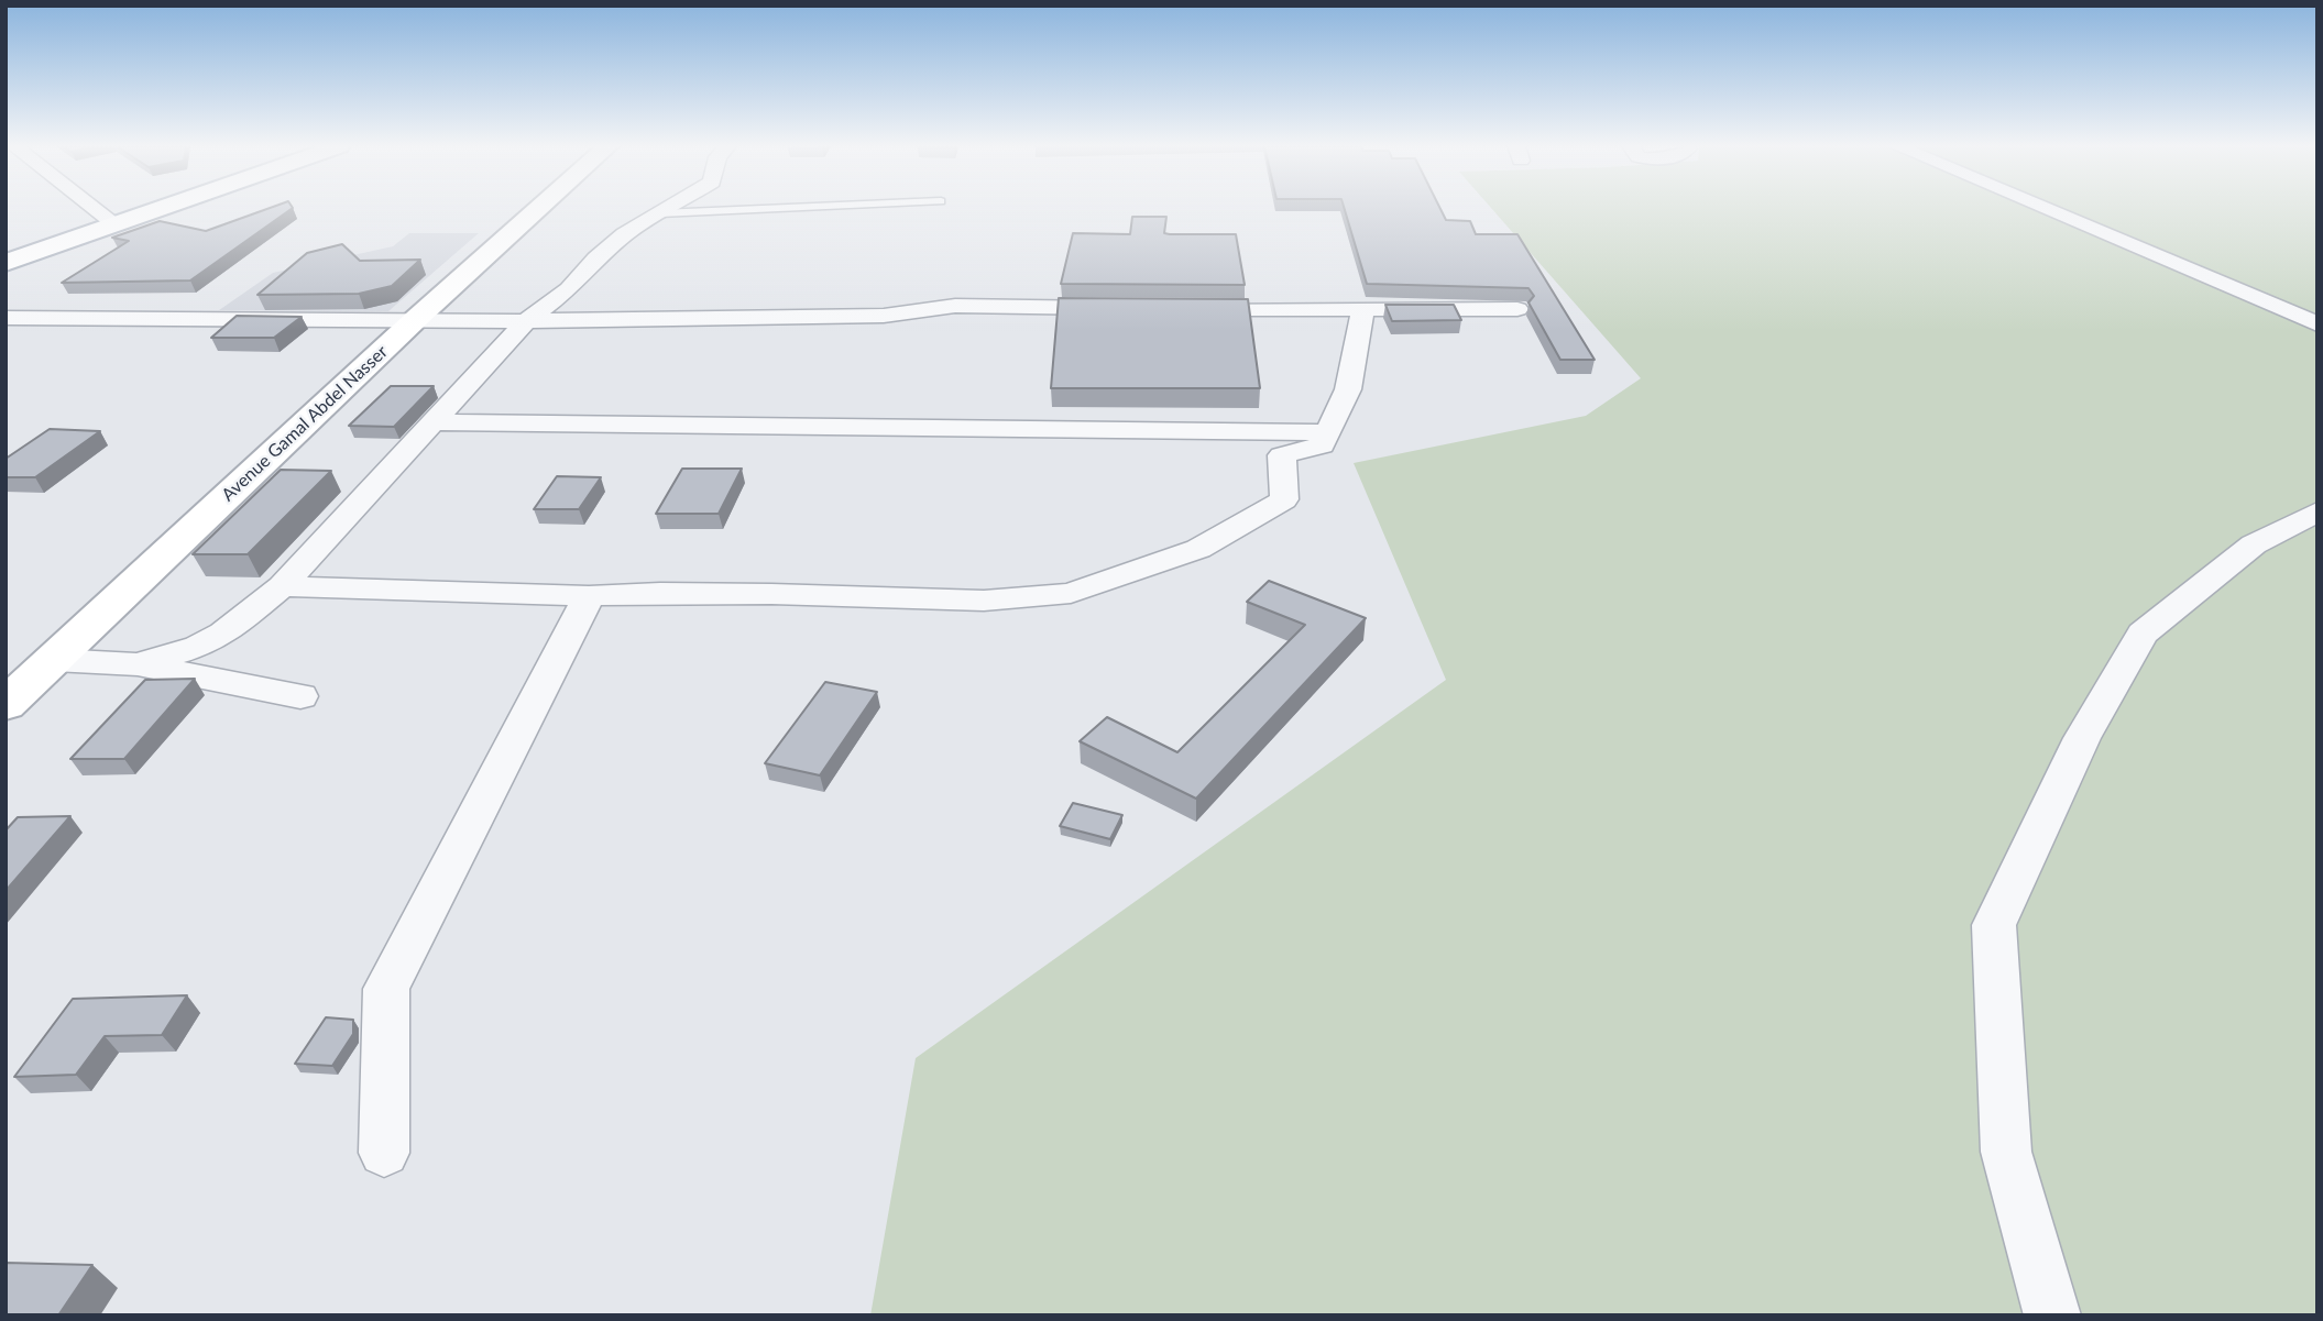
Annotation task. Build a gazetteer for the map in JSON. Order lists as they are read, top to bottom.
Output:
{
  "streets": {
    "street": ["Avenue Gamal Abdel Nasser"]
  }
}
